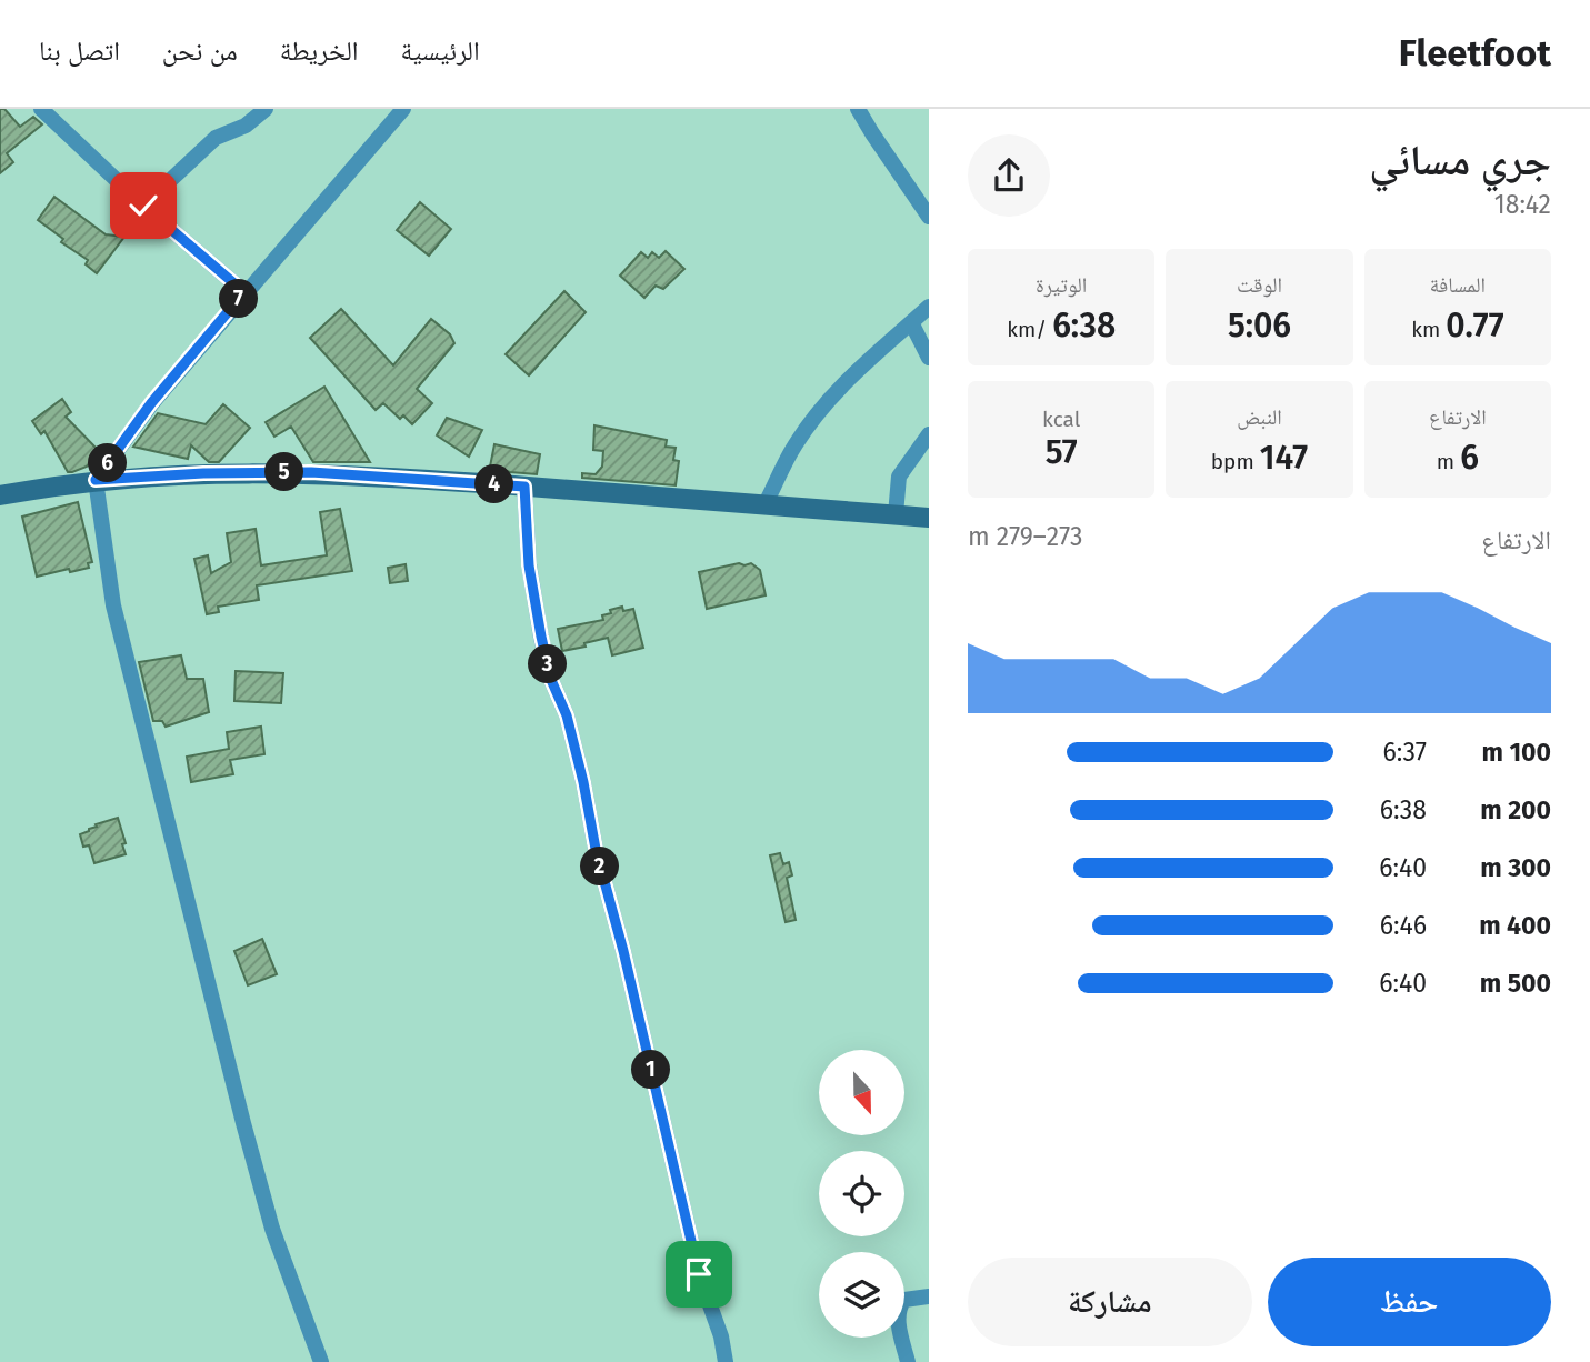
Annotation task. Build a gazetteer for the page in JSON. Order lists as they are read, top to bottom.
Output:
{
  "north": "bottom",
  "page": {
    "header": "Fleetfoot",
    "nav": [
      "الرئيسية",
      "الخريطة",
      "من نحن",
      "اتصل بنا"
    ],
    "heading": ["جري مسائي", "18:42"],
    "stats": [
      ["المسافة", "0.77 km"],
      ["الوقت", "5:06"],
      ["الوتيرة", "6:38 /km"],
      ["الارتفاع", "6 m"],
      ["النبض", "147 bpm"],
      ["kcal", "57"]
    ],
    "pins": [
      "7",
      "6",
      "5",
      "4",
      "3",
      "2",
      "1"
    ],
    "chart": ["الارتفاع", "273–279 m"],
    "list": [
      {
        "name": "100 m",
        "note": "6:37"
      },
      {
        "name": "200 m",
        "note": "6:38"
      },
      {
        "name": "300 m",
        "note": "6:40"
      },
      {
        "name": "400 m",
        "note": "6:46"
      },
      {
        "name": "500 m",
        "note": "6:40"
      }
    ],
    "buttons": ["حفظ", "مشاركة"]
  }
}
